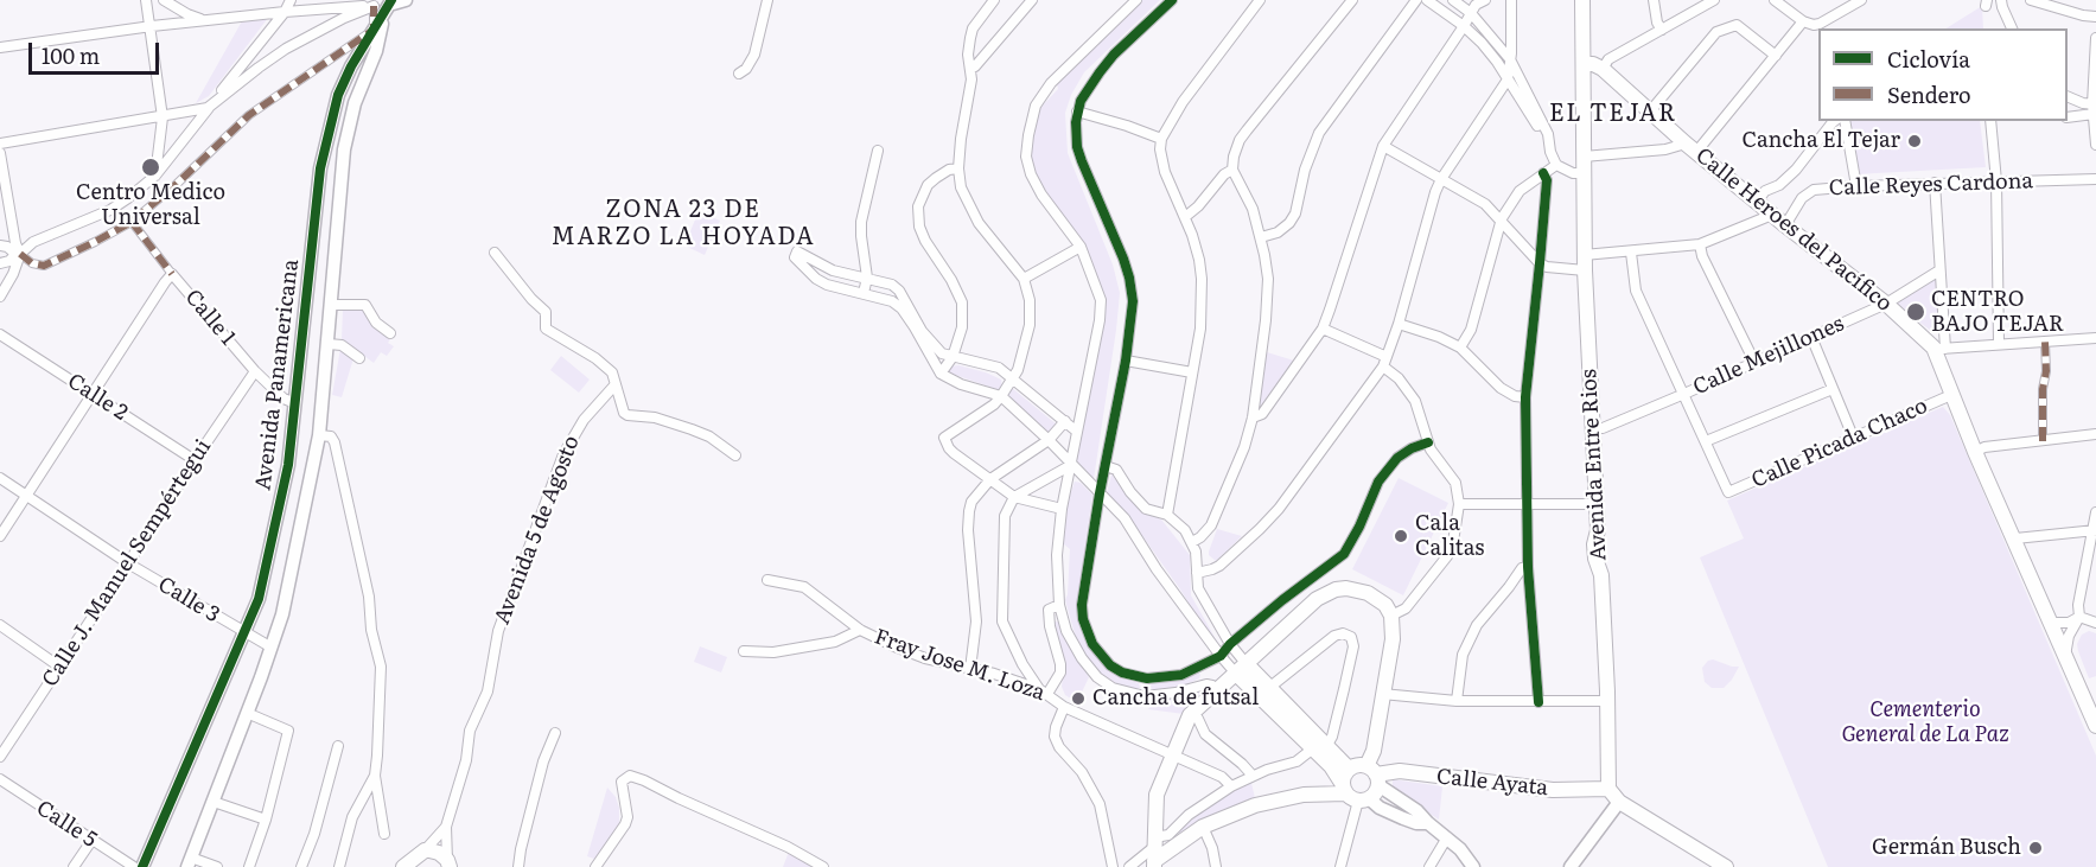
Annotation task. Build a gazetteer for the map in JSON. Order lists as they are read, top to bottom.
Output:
{
  "streets": {
    "main road": ["Calle Heroes del Pacífico", "Avenida Entre Rios", "Calle Ayata"],
    "street": [
      "Calle Reyes Cardona",
      "Calle 1",
      "Calle Mejillones",
      "Avenida Panamericana",
      "Calle 2",
      "Calle Picada Chaco",
      "Avenida 5 de Agosto",
      "Calle J. Manuel Sempértegui",
      "Calle 3",
      "Fray Jose M. Loza",
      "Calle 5"
    ]
  },
  "crossings": [
    ["Calle Reyes Cardona", "Calle Heroes del Pacífico"],
    ["Calle Heroes del Pacífico", "Calle Mejillones"],
    ["Calle Heroes del Pacífico", "Avenida Entre Rios"],
    ["Calle 1", "Avenida Panamericana"],
    ["Calle 1", "Calle J. Manuel Sempértegui"],
    ["Calle Mejillones", "Avenida Entre Rios"],
    ["Avenida Panamericana", "Calle 3"],
    ["Calle 2", "Calle J. Manuel Sempértegui"],
    ["Avenida Entre Rios", "Calle Ayata"],
    ["Calle J. Manuel Sempértegui", "Calle 3"]
  ],
  "districts": ["EL TEJAR", "ZONA 23 DE MARZO LA HOYADA"],
  "parks": ["Cementerio General de La Paz"],
  "places": [
    "Cancha El Tejar",
    "Centro Medico Universal",
    "CENTRO BAJO TEJAR",
    "Cala Calitas",
    "Cancha de futsal",
    "Germán Busch"
  ],
  "legend": ["Ciclovía", "Sendero"],
  "scale_bar": "100 m"
}
